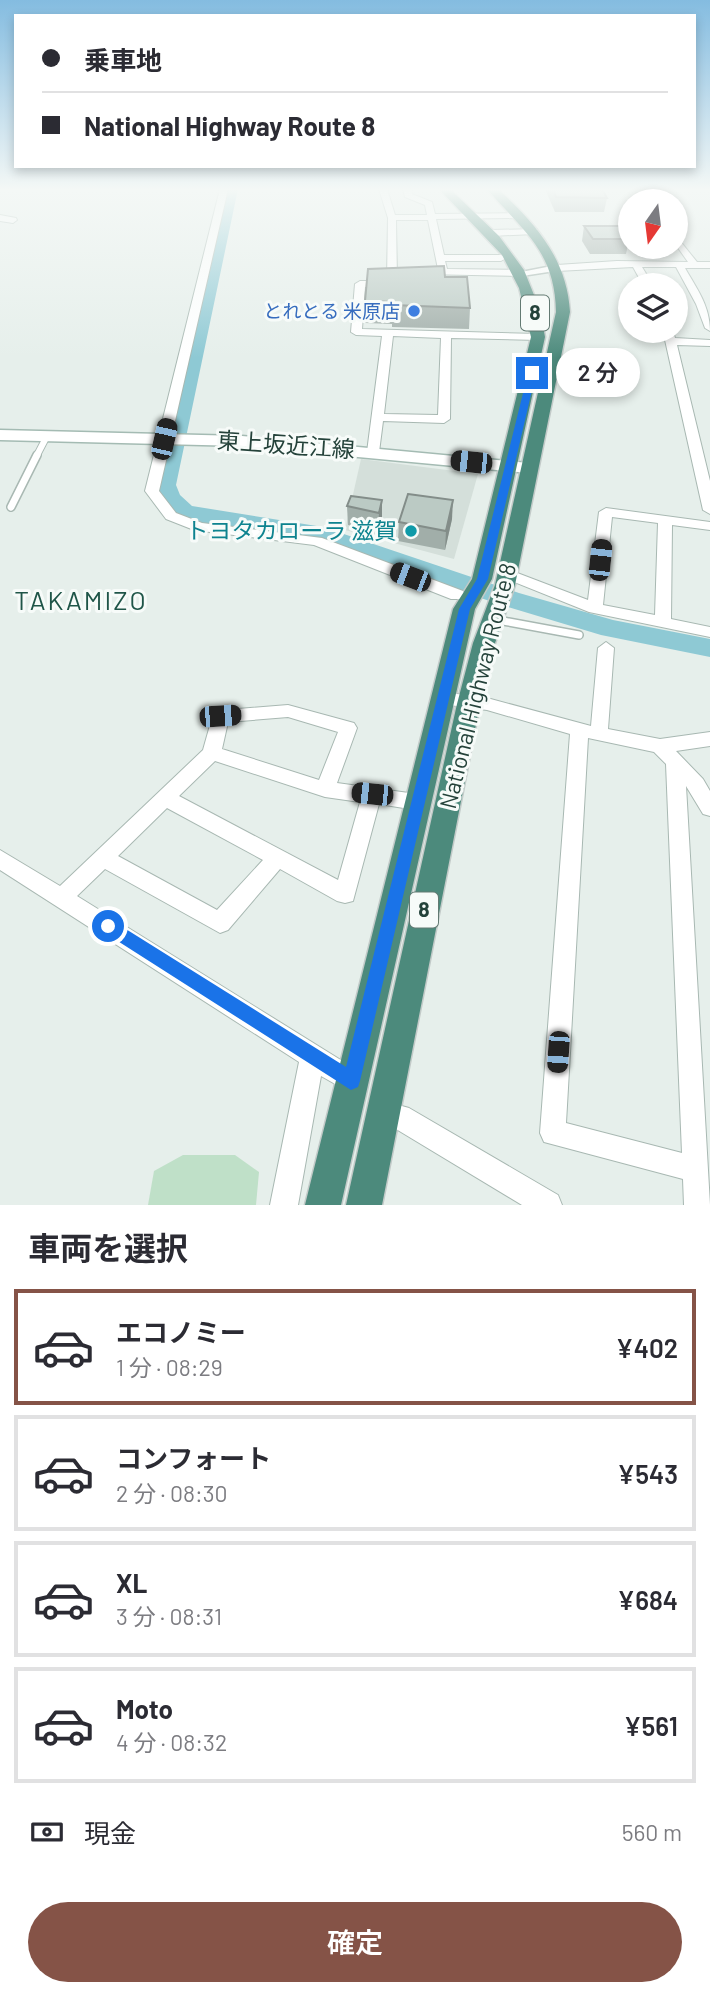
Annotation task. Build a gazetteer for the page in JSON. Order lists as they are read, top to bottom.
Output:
{
  "streets": {
    "highway": ["8", "National Highway Route 8"],
    "main road": ["東上坂近江線"]
  },
  "crossings": [
    ["東上坂近江線", "National Highway Route 8"]
  ],
  "districts": ["TAKAMIZO"],
  "places": ["とれとる 米原店", "トヨタカローラ 滋賀"],
  "north": "bottom",
  "page": {
    "banner": ["乗車地", "National Highway Route 8"],
    "bubble": "2 分",
    "heading": "車両を選択",
    "list": [
      {
        "name": "エコノミー",
        "note": "1 分 · 08:29",
        "value": "¥402"
      },
      {
        "name": "コンフォート",
        "note": "2 分 · 08:30",
        "value": "¥543"
      },
      {
        "name": "XL",
        "note": "3 分 · 08:31",
        "value": "¥684"
      },
      {
        "name": "Moto",
        "note": "4 分 · 08:32",
        "value": "¥561"
      }
    ],
    "pay": ["現金", "560 m"],
    "buttons": "確定"
  }
}
